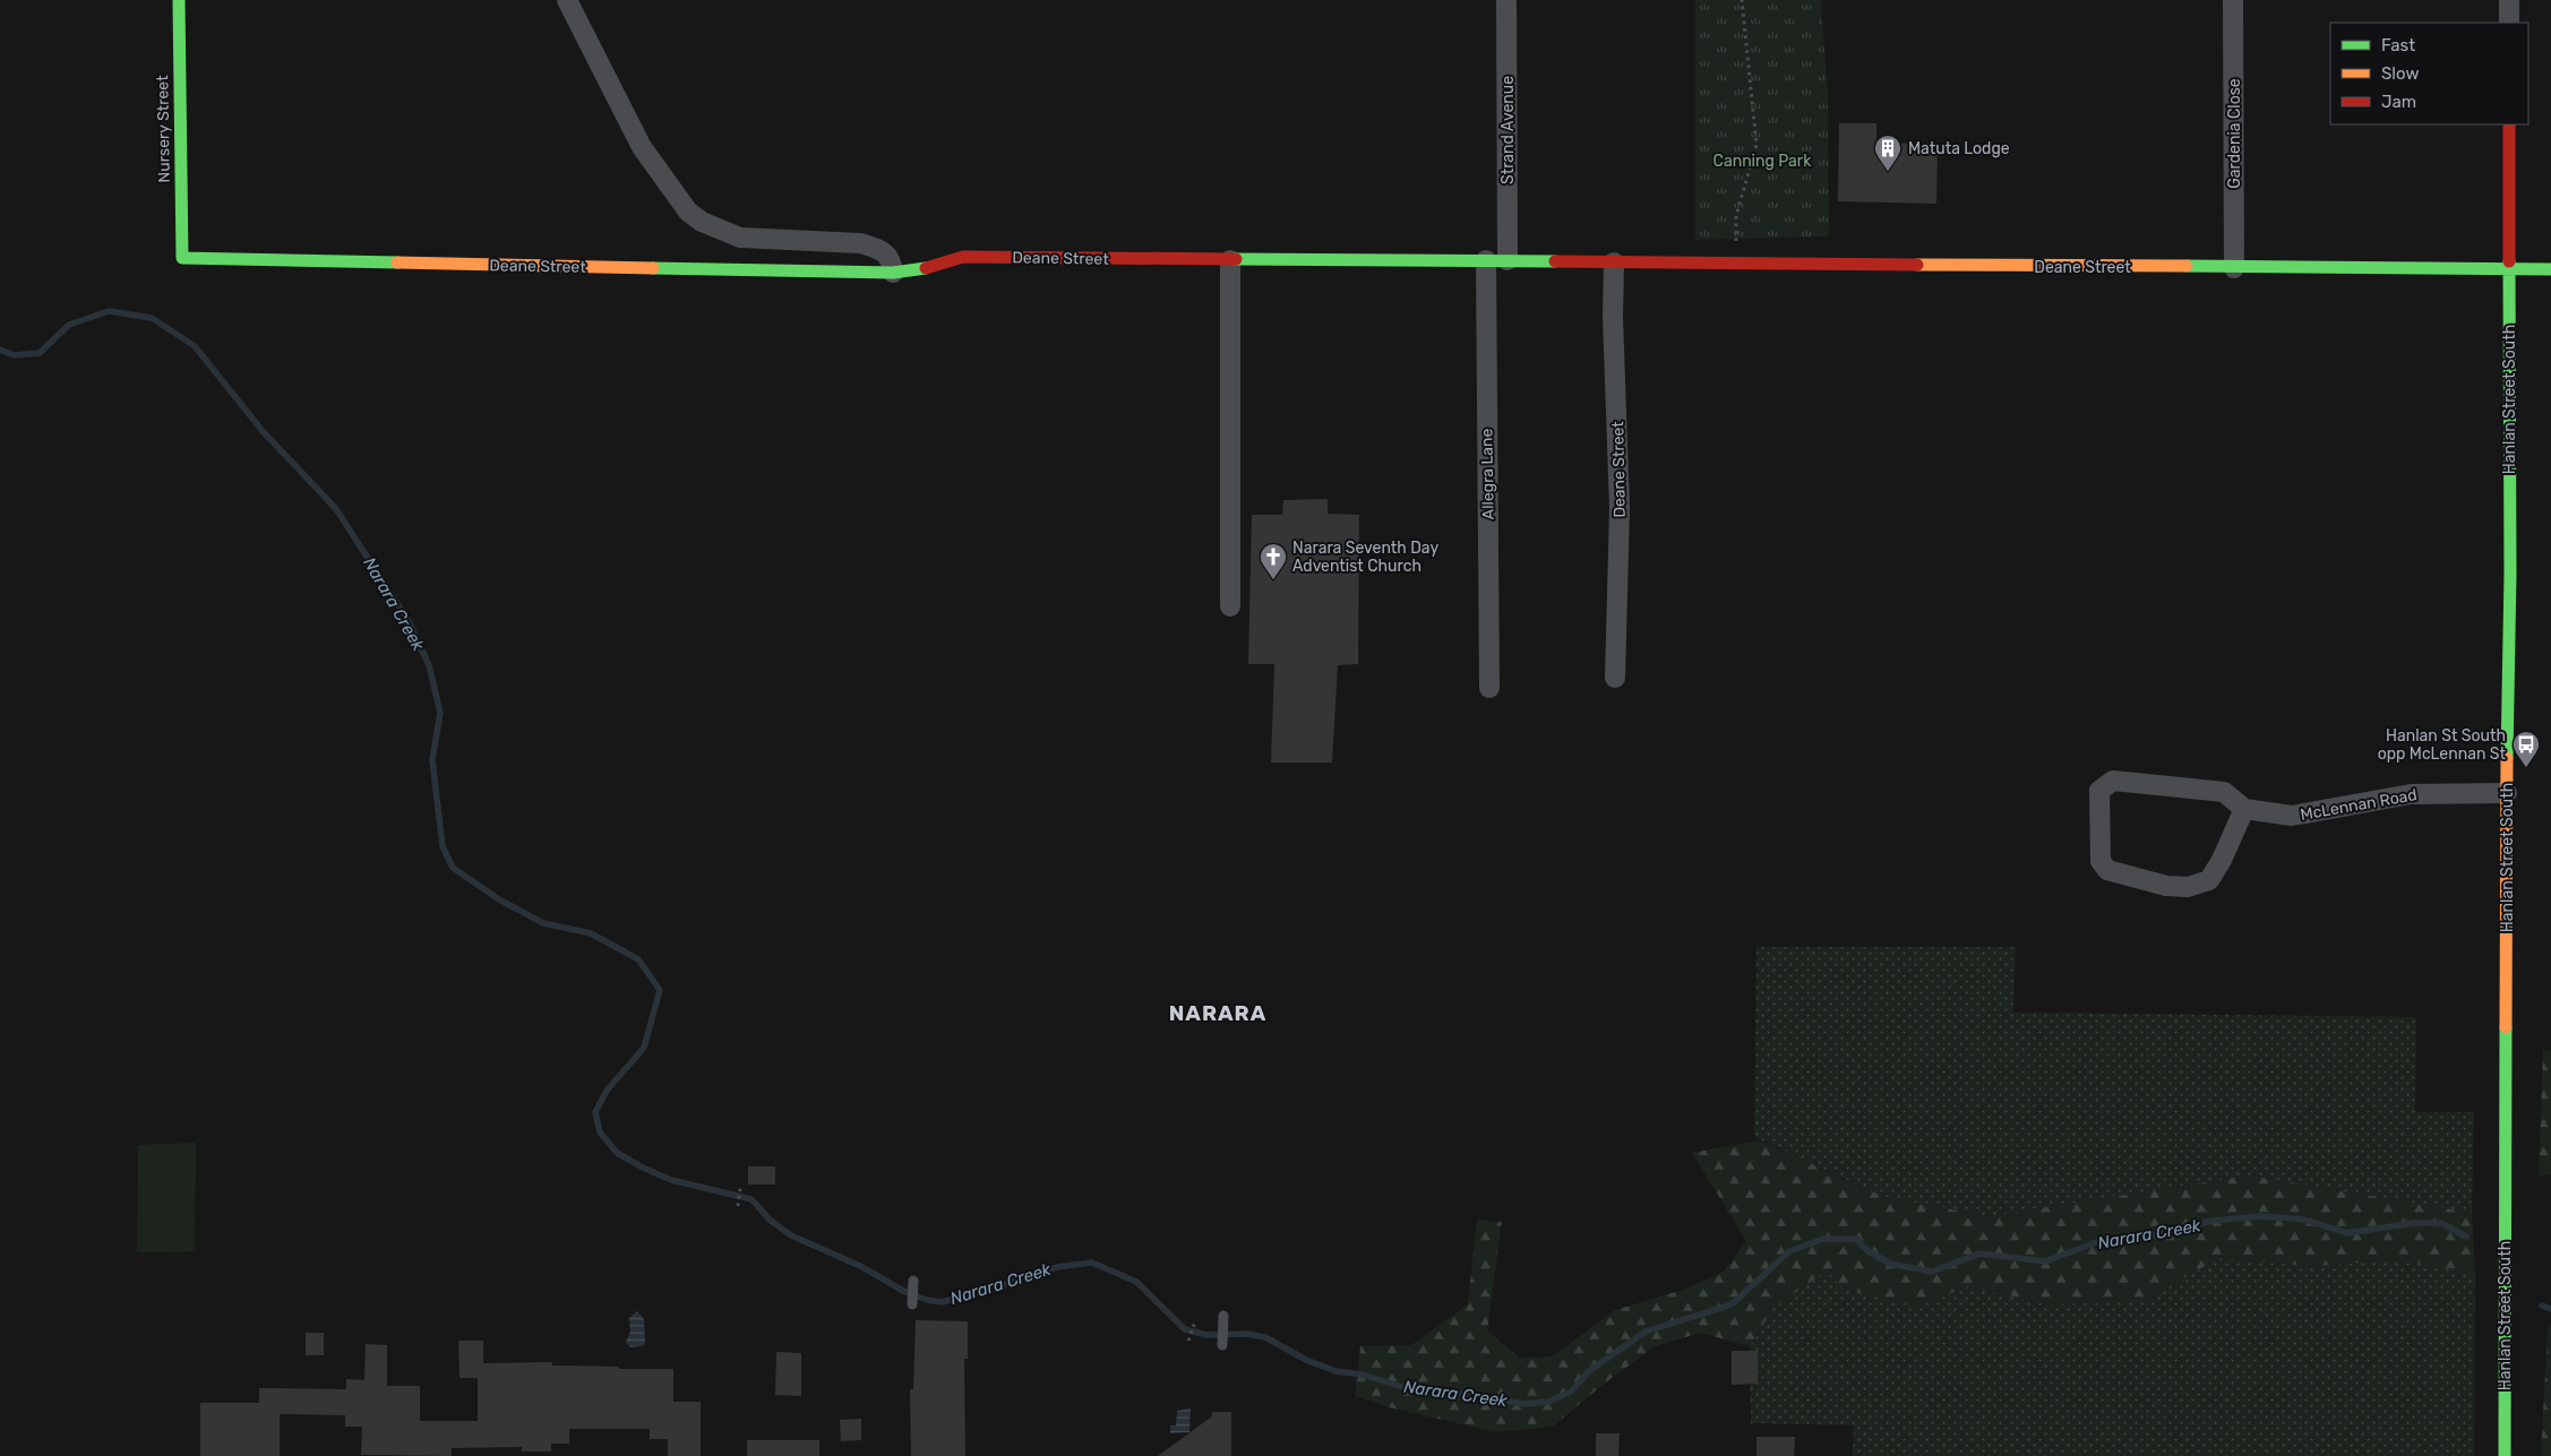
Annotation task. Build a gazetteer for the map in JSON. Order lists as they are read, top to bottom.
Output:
{
  "streets": {
    "street": [
      "Nursery Street",
      "Strand Avenue",
      "Gardenia Close",
      "Deane Street",
      "Hanlan Street South",
      "Allegra Lane",
      "McLennan Road"
    ]
  },
  "crossings": [
    ["Nursery Street", "Deane Street"],
    ["Strand Avenue", "Deane Street"],
    ["Gardenia Close", "Deane Street"],
    ["Deane Street", "Hanlan Street South"],
    ["Deane Street", "Allegra Lane"],
    ["Hanlan Street South", "McLennan Road"]
  ],
  "districts": ["NARARA"],
  "water": ["Narara Creek"],
  "parks": ["Canning Park"],
  "places": {
    "building": ["Matuta Lodge"],
    "church": ["Narara Seventh Day Adventist Church"],
    "bus stop": ["Hanlan St South opp McLennan St"]
  },
  "legend": ["Fast", "Slow", "Jam"]
}
